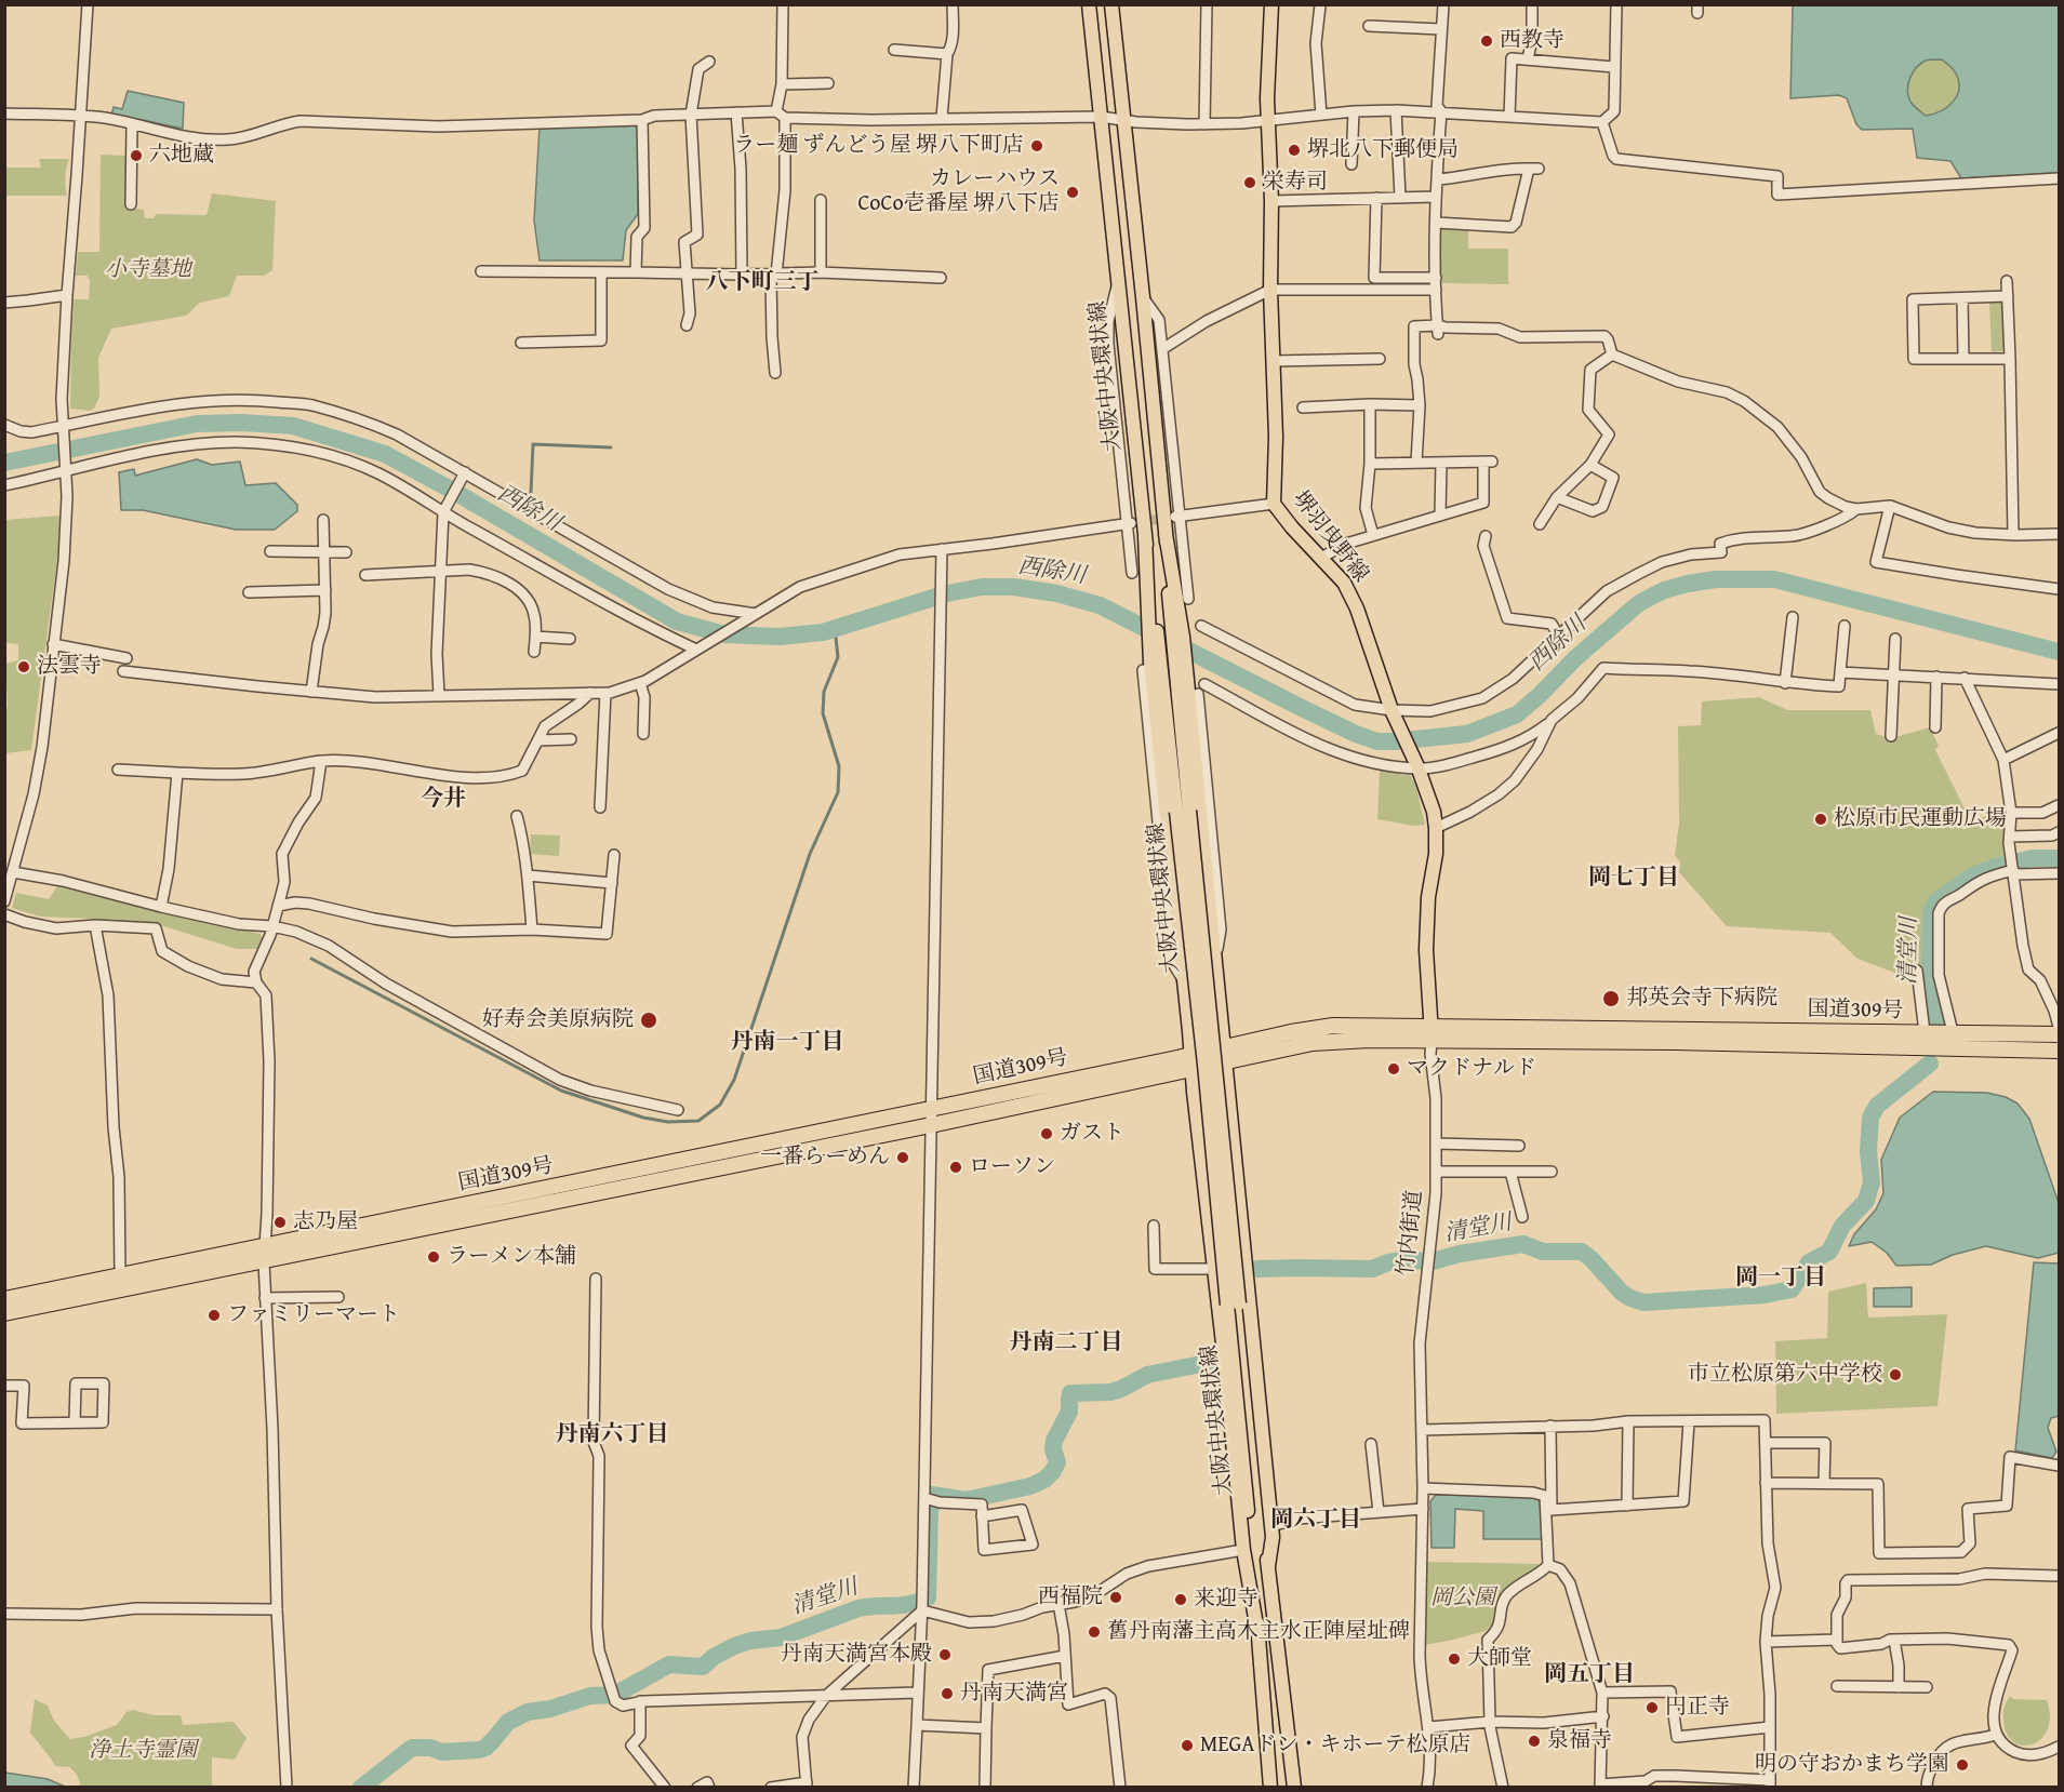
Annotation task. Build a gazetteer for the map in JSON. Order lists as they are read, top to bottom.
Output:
{
  "streets": {
    "highway": ["国道309号"],
    "main road": ["大阪中央環状線", "堺羽曳野線"],
    "street": ["竹内街道"]
  },
  "crossings": [
    ["堺羽曳野線", "国道309号"],
    ["堺羽曳野線", "竹内街道"],
    ["国道309号", "竹内街道"]
  ],
  "districts": [
    "八下町三丁",
    "今井",
    "岡七丁目",
    "丹南一丁目",
    "岡一丁目",
    "丹南二丁目",
    "丹南六丁目",
    "岡六丁目",
    "岡五丁目"
  ],
  "water": ["西除川", "清堂川"],
  "parks": ["小寺墓地", "岡公園", "浄土寺霊園"],
  "places": [
    "西教寺",
    "ラー麺 ずんどう屋 堺八下町店",
    "堺北八下郵便局",
    "六地蔵",
    "栄寿司",
    "カレーハウス CoCo壱番屋 堺八下店",
    "法雲寺",
    "松原市民運動広場",
    "邦英会寺下病院",
    "好寿会美原病院",
    "マクドナルド",
    "ガスト",
    "一番らーめん",
    "ローソン",
    "志乃屋",
    "ラーメン本舗",
    "ファミリーマート",
    "市立松原第六中学校",
    "西福院",
    "来迎寺",
    "舊丹南藩主高木主水正陣屋址碑",
    "丹南天満宮本殿",
    "大師堂",
    "丹南天満宮",
    "円正寺",
    "泉福寺",
    "MEGAドン・キホーテ松原店",
    "明の守おかまち学園"
  ]
}
